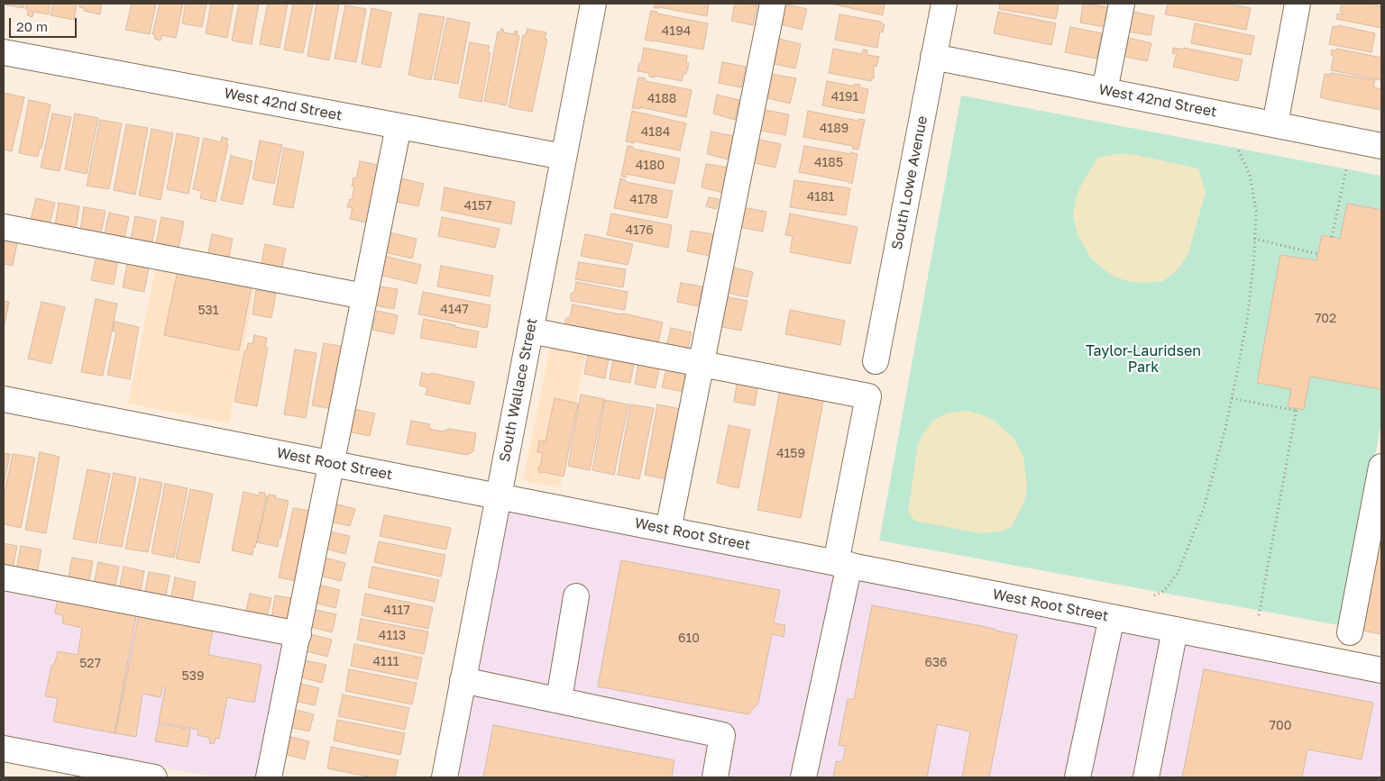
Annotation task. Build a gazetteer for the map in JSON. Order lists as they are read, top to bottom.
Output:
{
  "streets": {
    "street": [
      "West 42nd Street",
      "South Lowe Avenue",
      "South Wallace Street",
      "West Root Street"
    ]
  },
  "crossings": [
    ["West 42nd Street", "South Lowe Avenue"],
    ["West 42nd Street", "South Wallace Street"],
    ["South Wallace Street", "West Root Street"]
  ],
  "parks": ["Taylor-Lauridsen Park"],
  "house_numbers": [
    "4194",
    "4191",
    "4188",
    "4189",
    "4184",
    "4185",
    "4180",
    "4181",
    "4178",
    "4157",
    "4176",
    "4147",
    "531",
    "702",
    "4159",
    "4117",
    "4113",
    "610",
    "4111",
    "636",
    "527",
    "539",
    "700"
  ],
  "scale_bar": "20 m"
}
